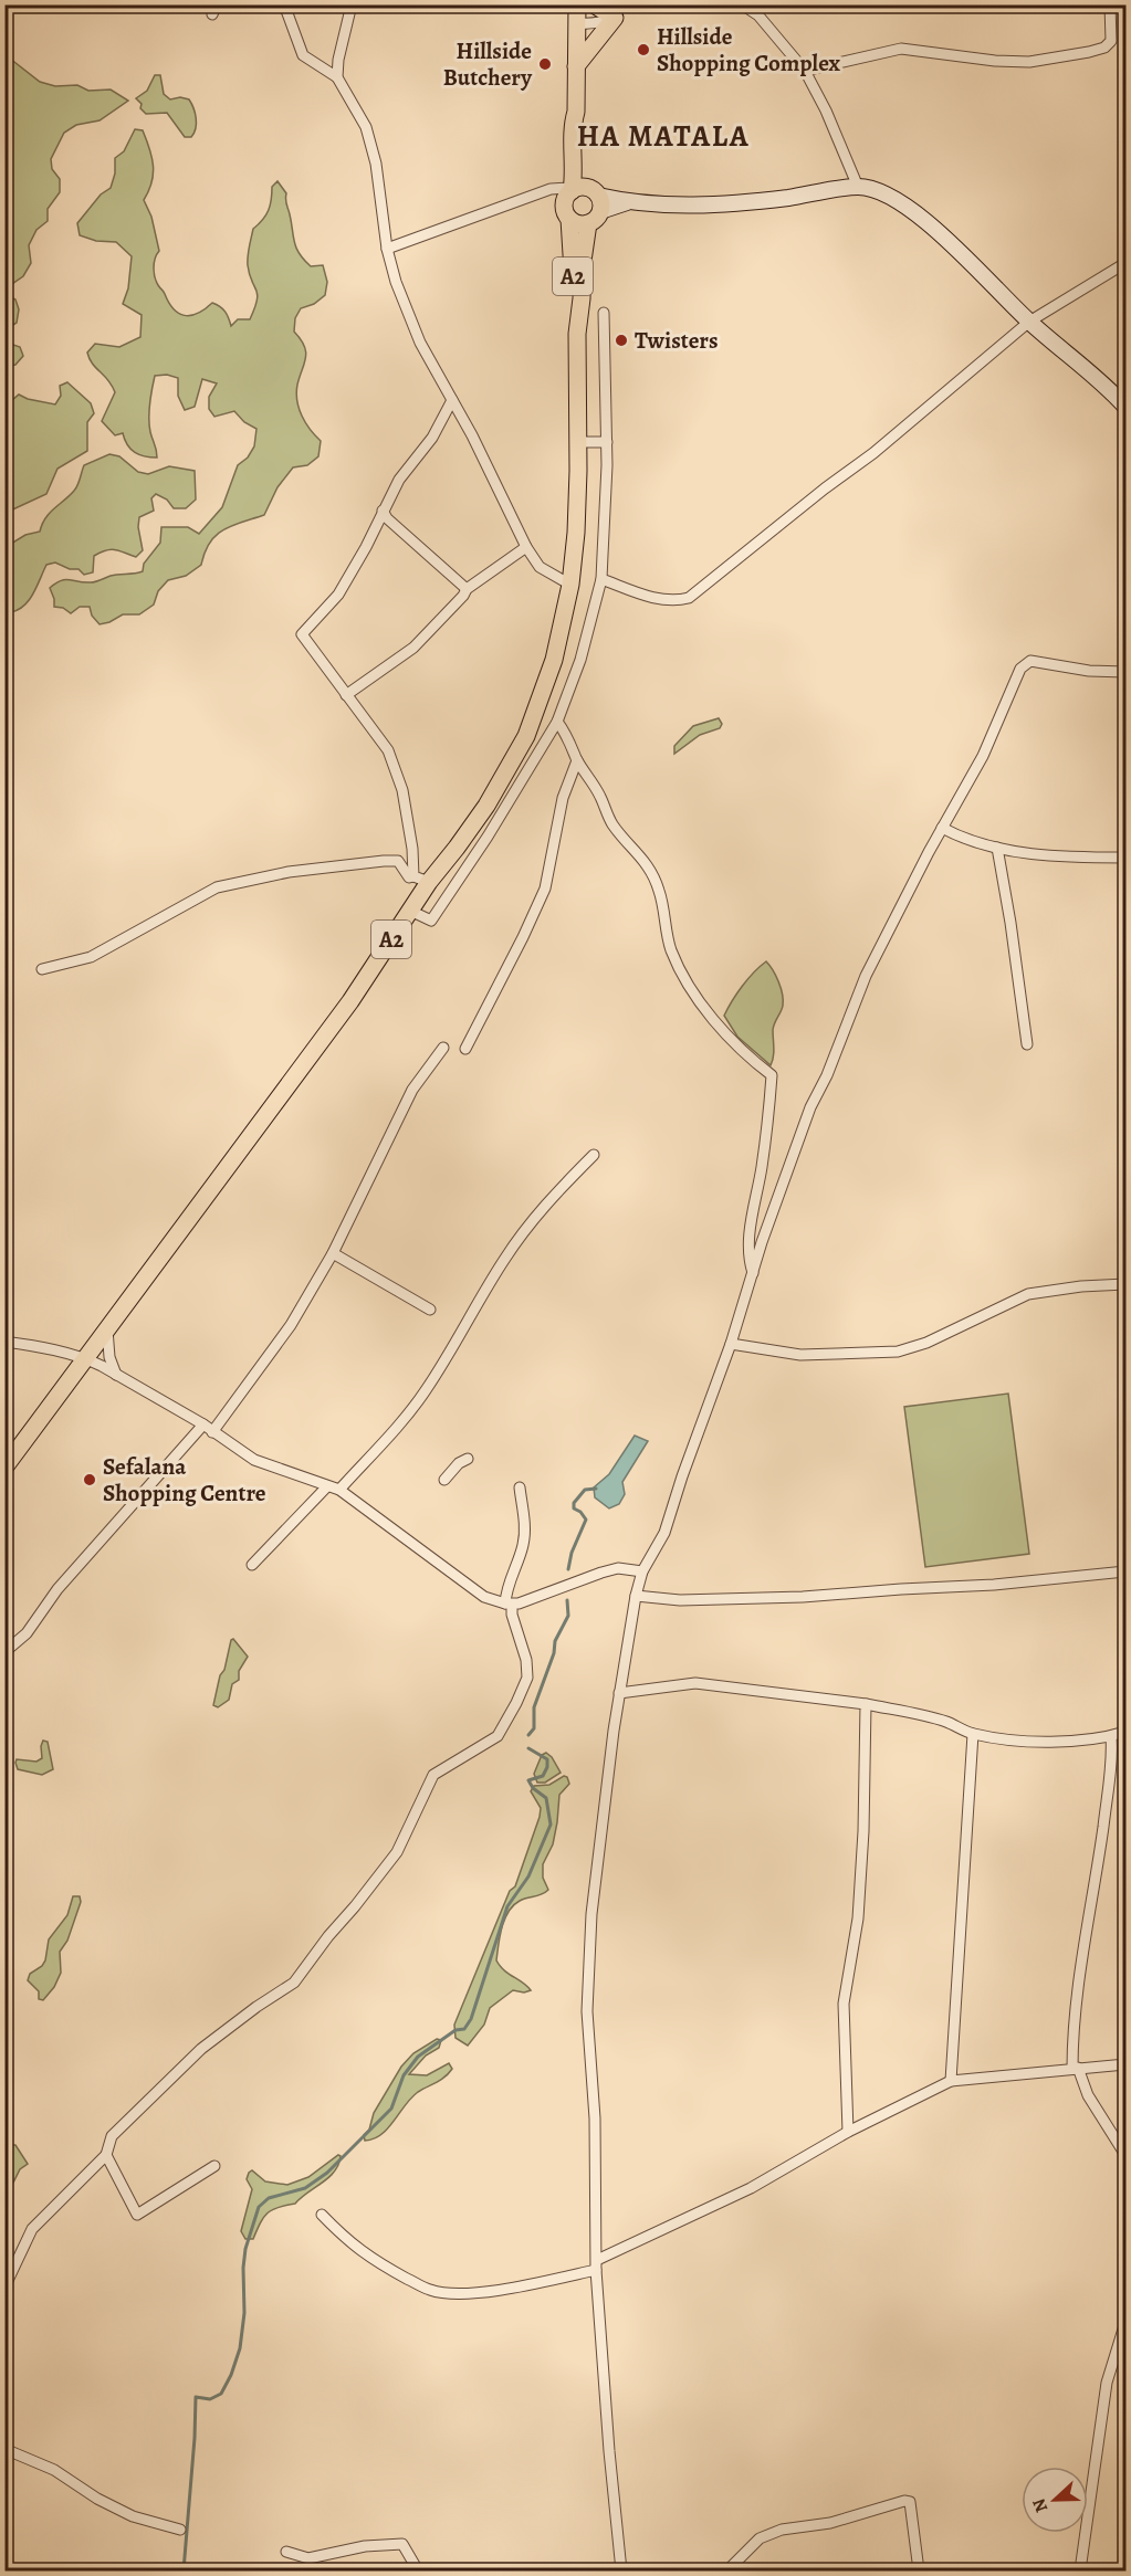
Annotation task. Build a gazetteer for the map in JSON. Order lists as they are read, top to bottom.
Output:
{
  "streets": {
    "main road": ["A2"]
  },
  "districts": ["HA MATALA"],
  "places": [
    "Hillside Shopping Complex",
    "Hillside Butchery",
    "Twisters",
    "Sefalana Shopping Centre"
  ],
  "north": "left"
}
